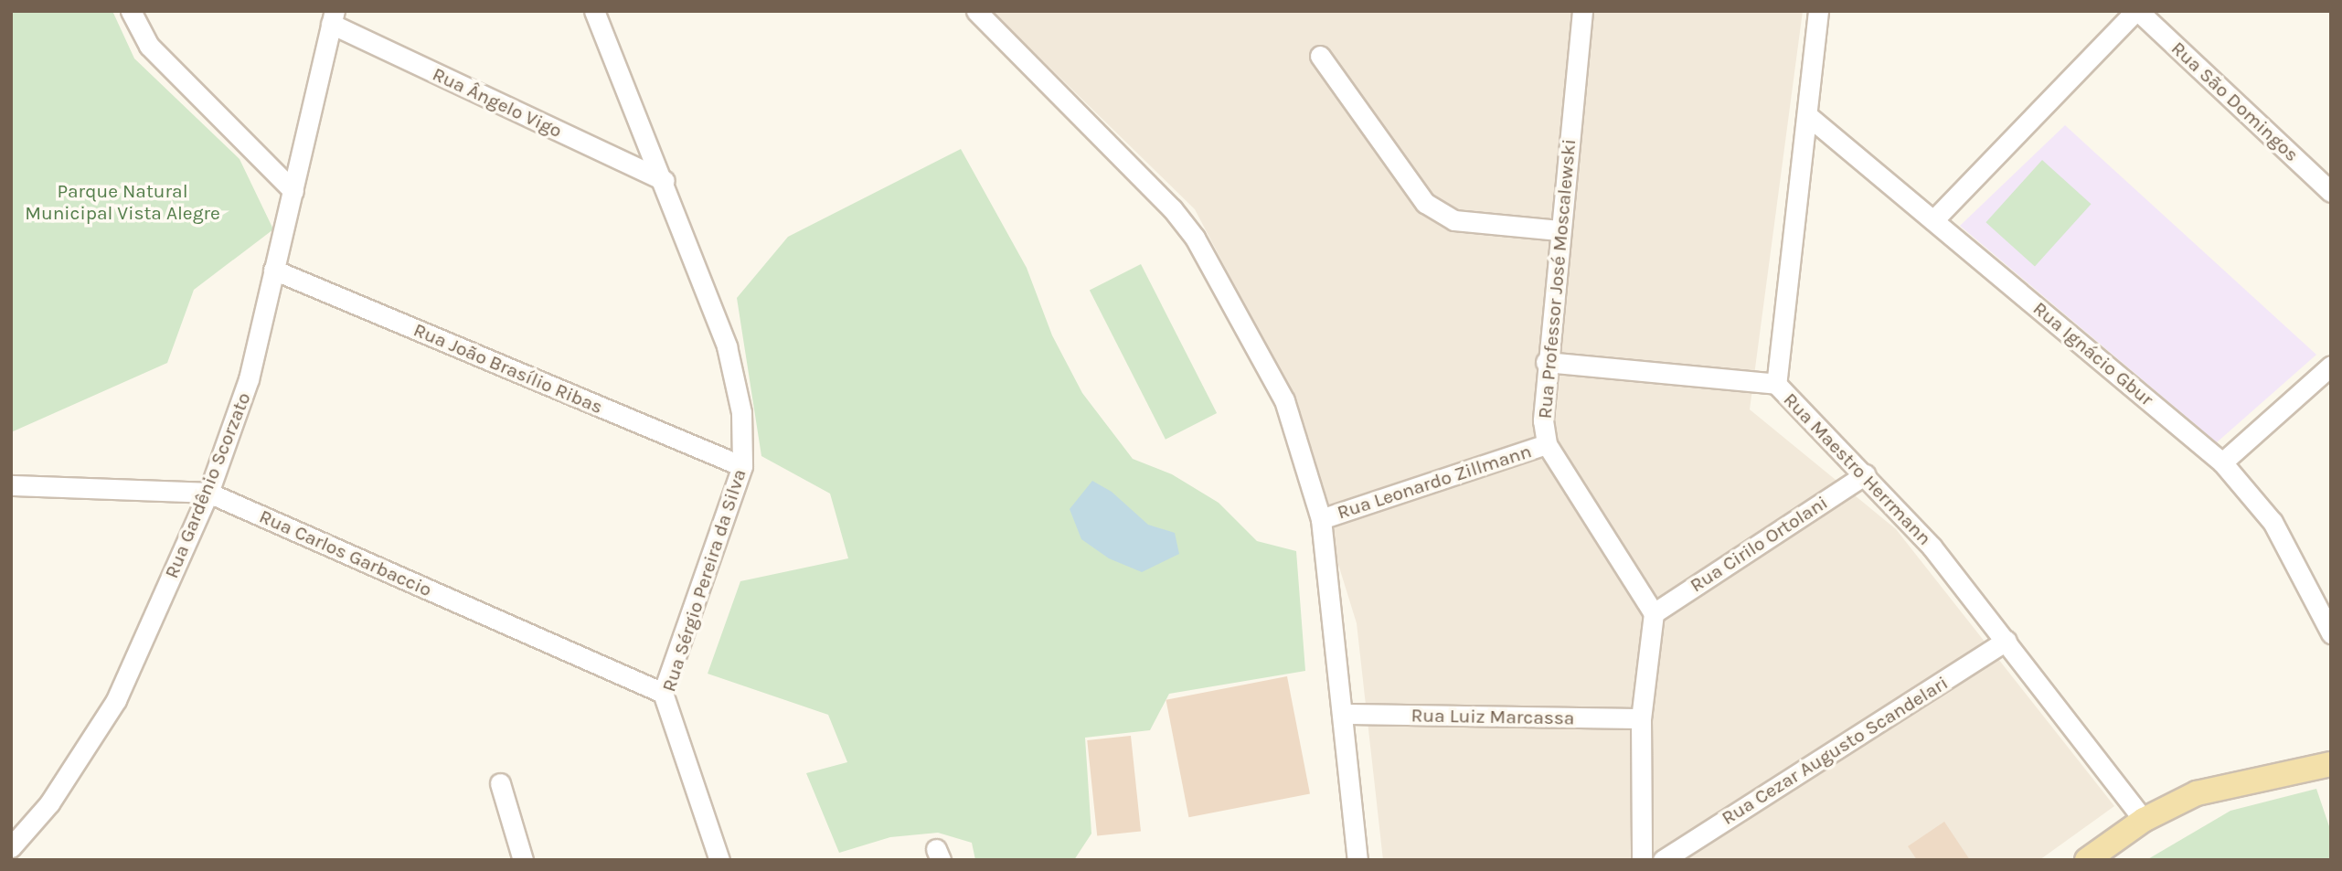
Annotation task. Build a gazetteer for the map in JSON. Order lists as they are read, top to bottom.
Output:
{
  "streets": {
    "street": [
      "Rua São Domingos",
      "Rua Ângelo Vigo",
      "Rua Professor José Moscalewski",
      "Rua Ignácio Gbur",
      "Rua João Brasílio Ribas",
      "Rua Maestro Herrmann",
      "Rua Leonardo Zillmann",
      "Rua Gardênio Scorzato",
      "Rua Cirilo Ortolani",
      "Rua Carlos Garbaccio",
      "Rua Sérgio Pereira da Silva",
      "Rua Luiz Marcassa",
      "Rua Cezar Augusto Scandelari"
    ]
  },
  "crossings": [
    ["Rua Ângelo Vigo", "Rua Gardênio Scorzato"],
    ["Rua Ângelo Vigo", "Rua Sérgio Pereira da Silva"],
    ["Rua Professor José Moscalewski", "Rua Leonardo Zillmann"],
    ["Rua Professor José Moscalewski", "Rua Cirilo Ortolani"],
    ["Rua Ignácio Gbur", "Rua Maestro Herrmann"],
    ["Rua João Brasílio Ribas", "Rua Gardênio Scorzato"],
    ["Rua João Brasílio Ribas", "Rua Sérgio Pereira da Silva"],
    ["Rua Maestro Herrmann", "Rua Cirilo Ortolani"],
    ["Rua Maestro Herrmann", "Rua Cezar Augusto Scandelari"],
    ["Rua Gardênio Scorzato", "Rua Carlos Garbaccio"],
    ["Rua Carlos Garbaccio", "Rua Sérgio Pereira da Silva"]
  ],
  "parks": ["Parque Natural Municipal Vista Alegre"]
}
